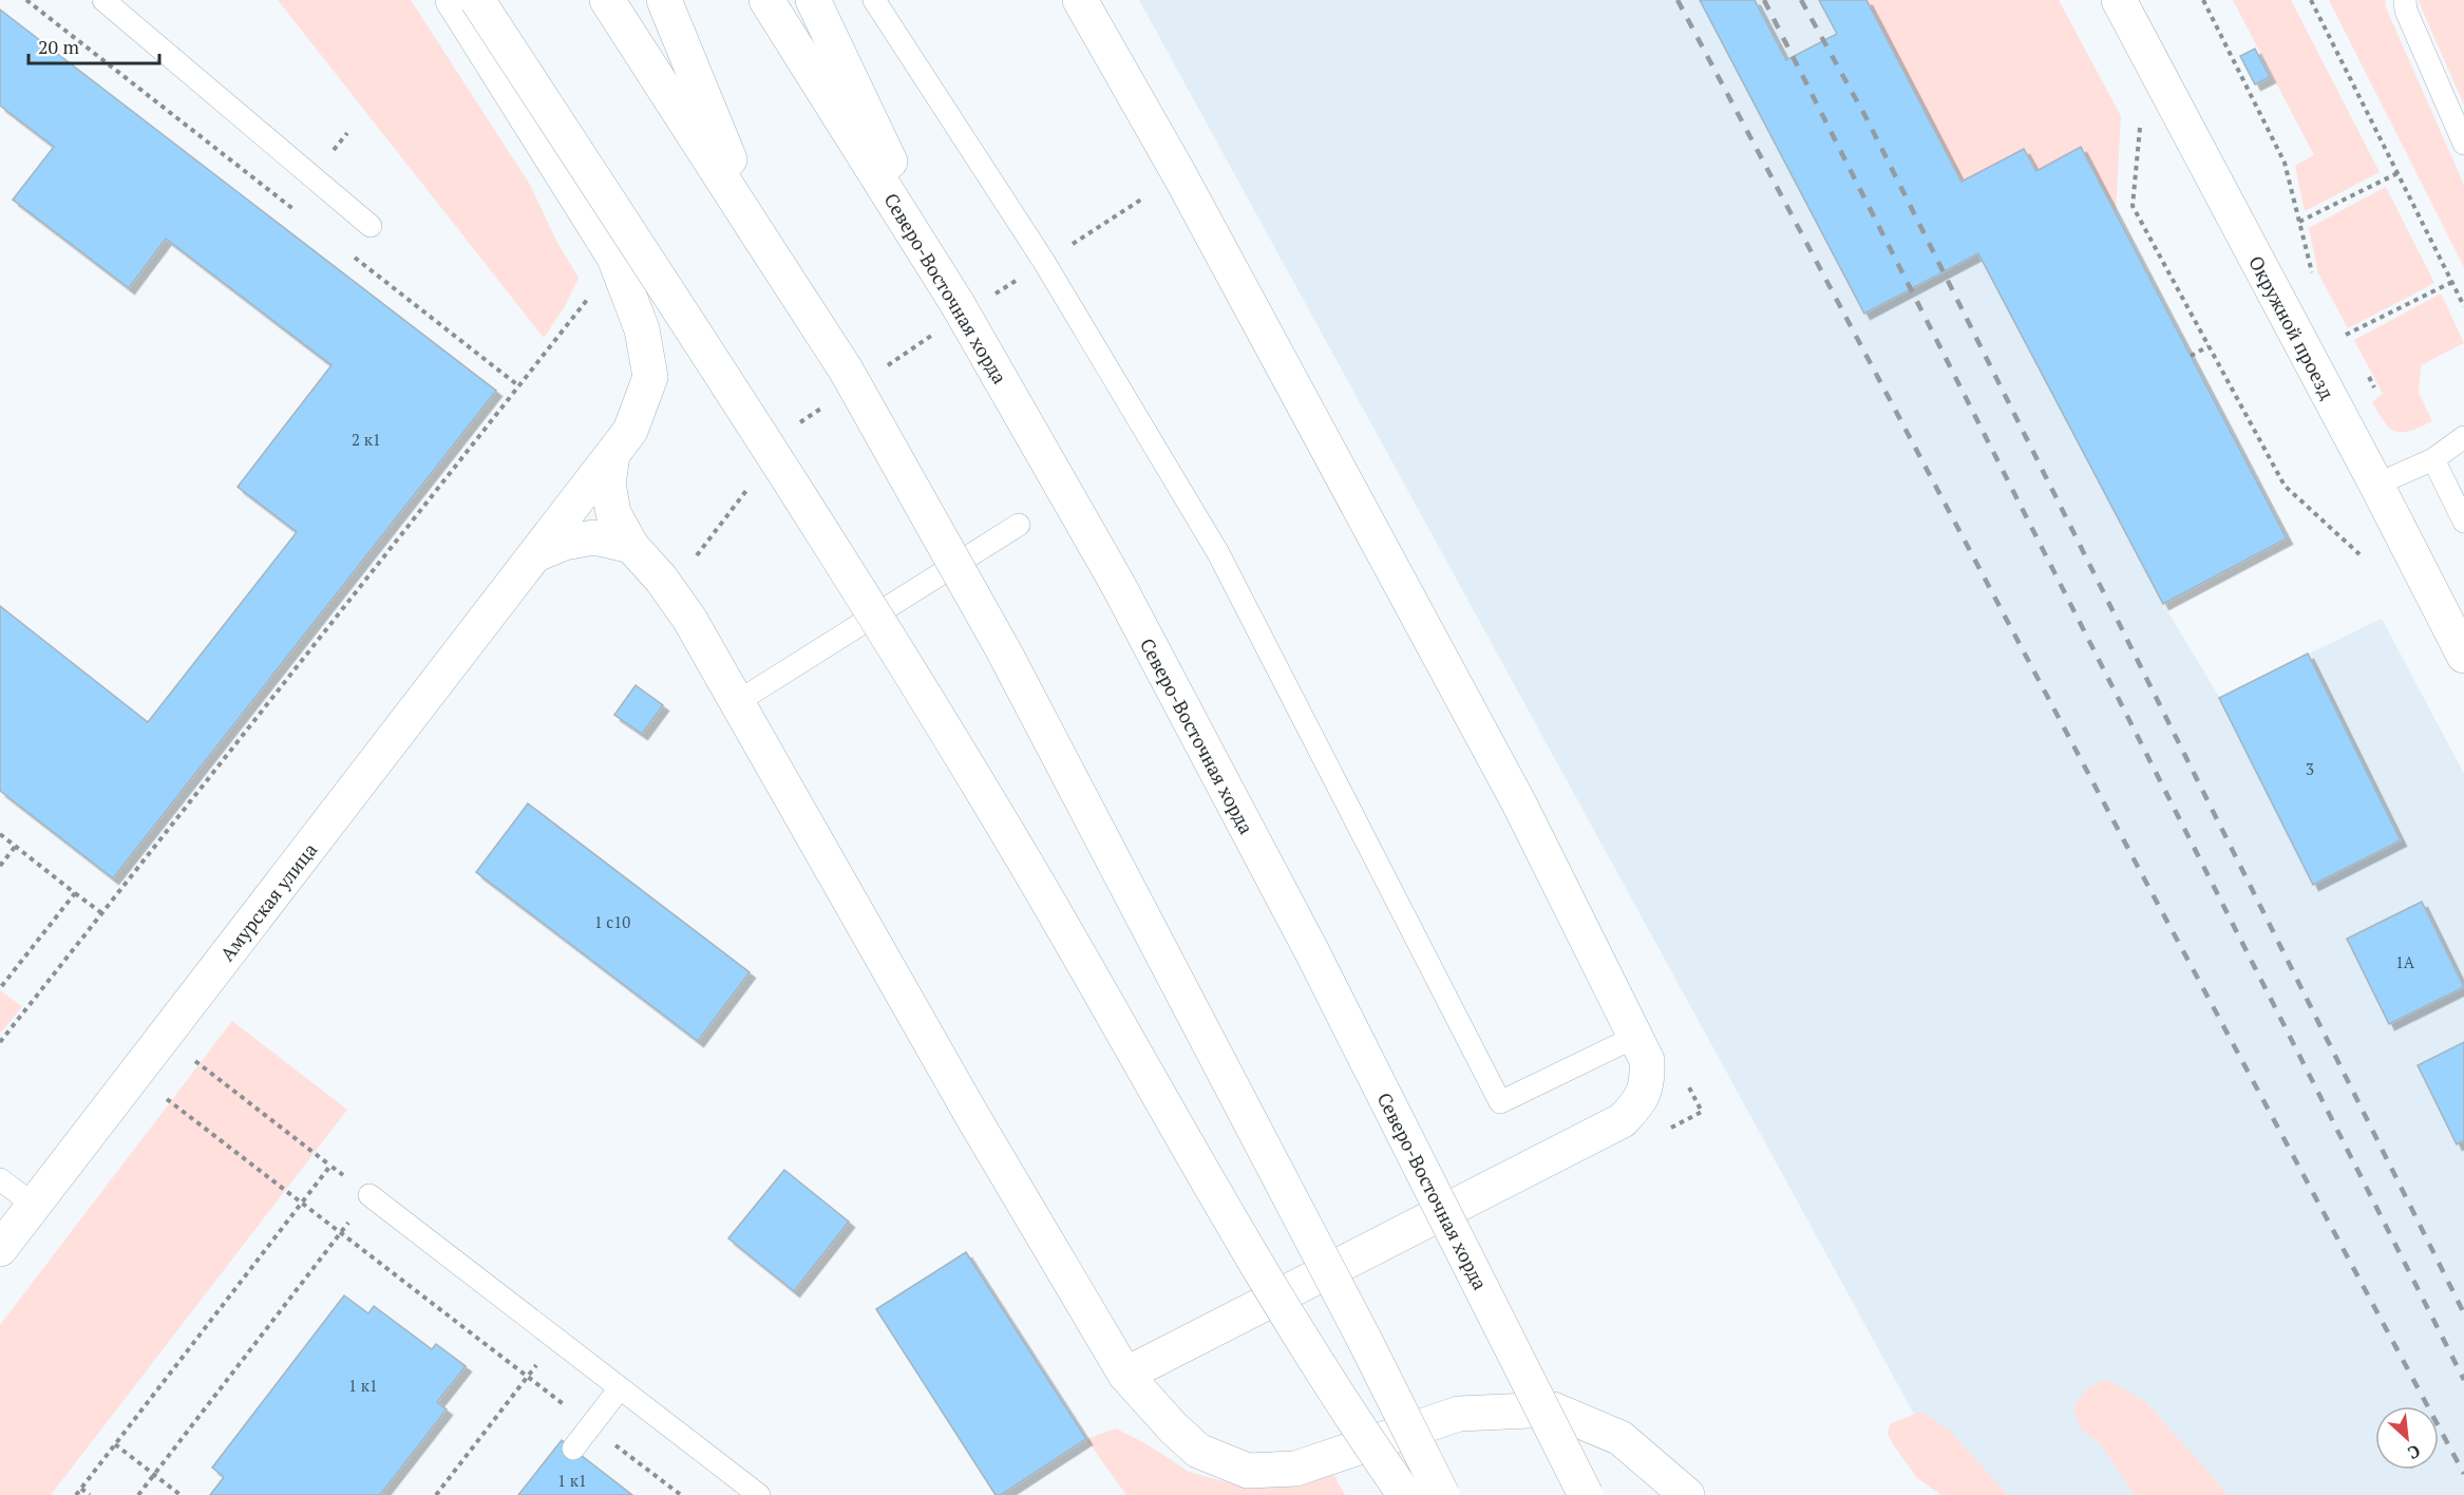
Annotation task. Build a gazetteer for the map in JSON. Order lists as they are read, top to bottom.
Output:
{
  "streets": {
    "street": ["Северо-Восточная хорда", "Окружной проезд", "Амурская улица"]
  },
  "house_numbers": [
    "2 к1",
    "3",
    "1 с10",
    "1А",
    "1 к1",
    "1 к1"
  ],
  "scale_bar": "20 m",
  "north": "bottom right"
}
